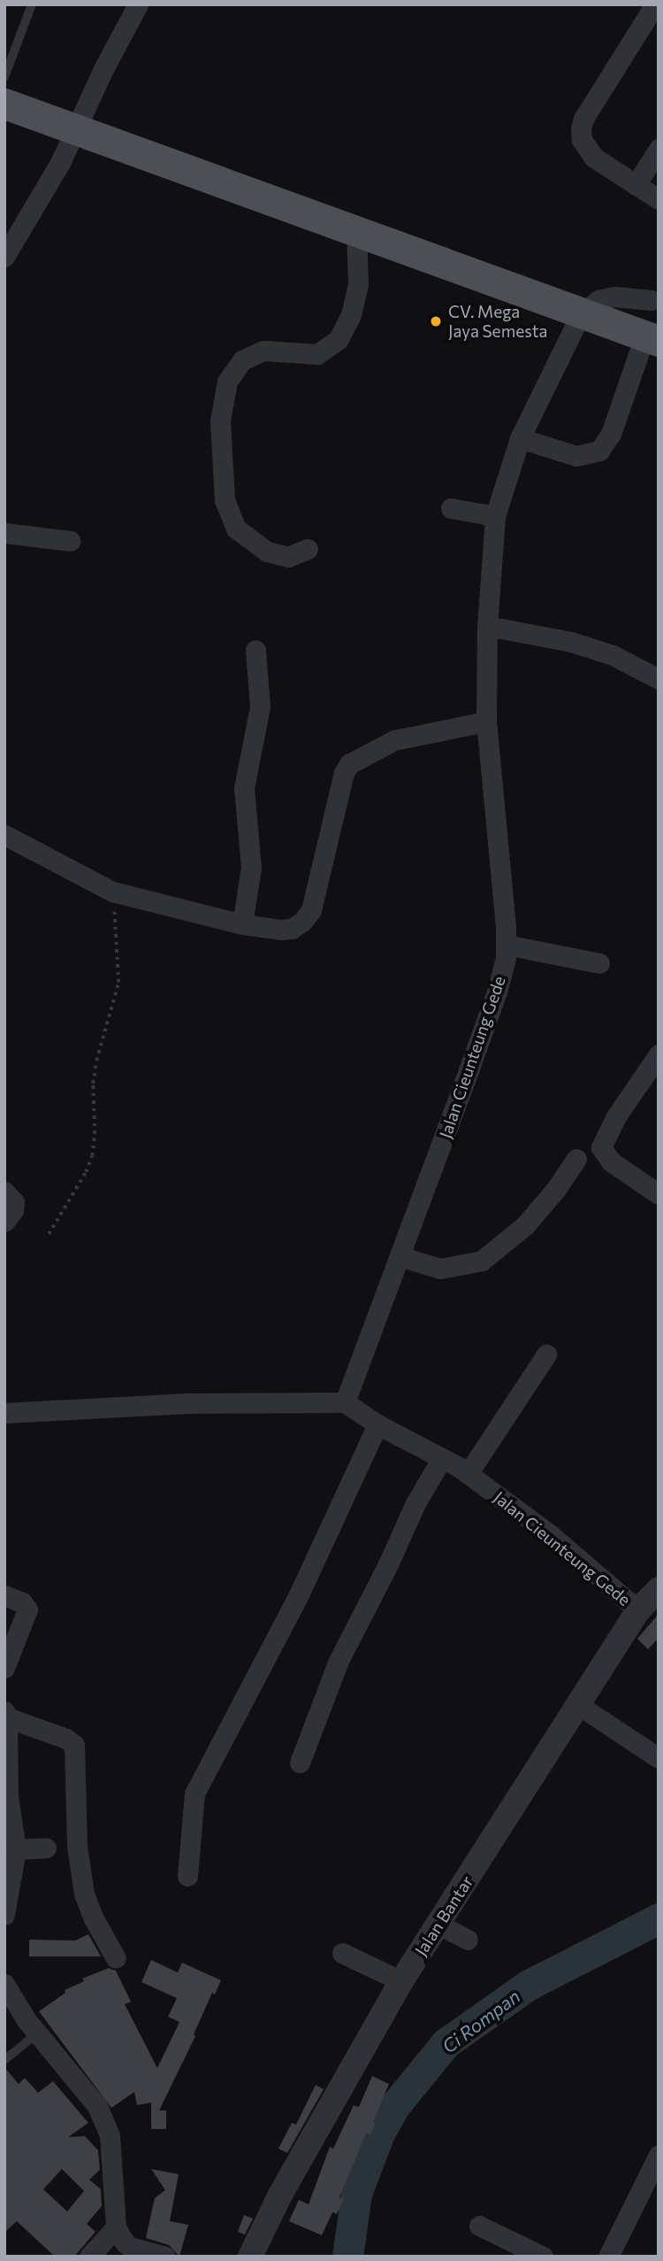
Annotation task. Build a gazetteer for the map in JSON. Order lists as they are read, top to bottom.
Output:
{
  "streets": {
    "street": ["Jalan Cieunteung Gede", "Jalan Bantar"]
  },
  "crossings": [
    ["Jalan Cieunteung Gede", "Jalan Bantar"]
  ],
  "water": ["Ci Rompan"],
  "places": ["CV. Mega Jaya Semesta"]
}
